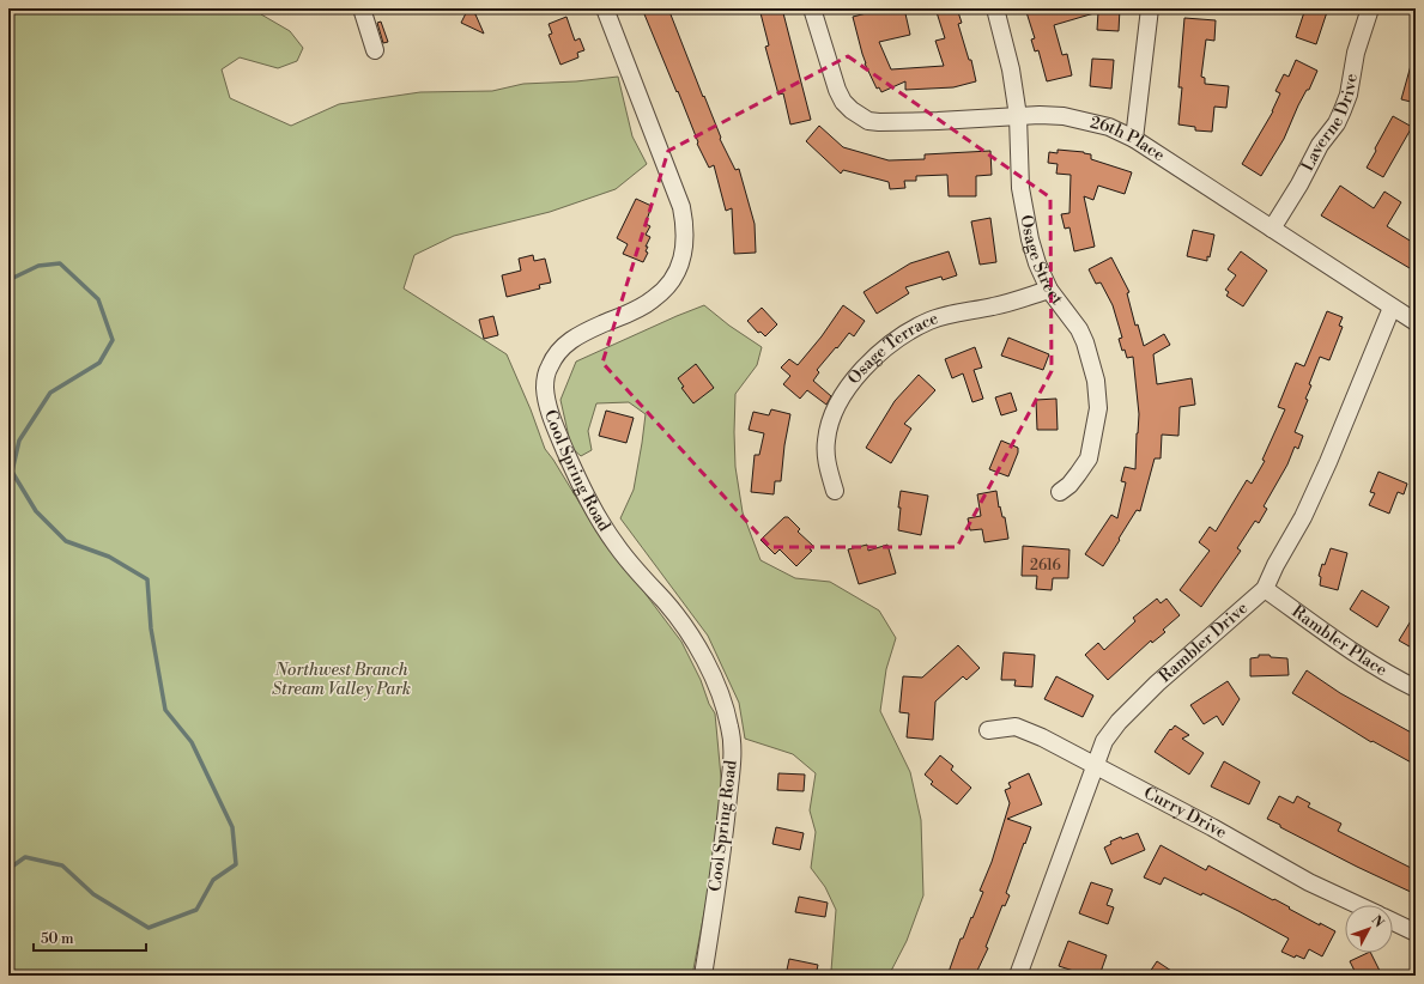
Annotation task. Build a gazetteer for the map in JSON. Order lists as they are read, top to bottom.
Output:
{
  "streets": {
    "street": [
      "Laverne Drive",
      "26th Place",
      "Osage Street",
      "Osage Terrace",
      "Cool Spring Road",
      "Rambler Place",
      "Rambler Drive",
      "Curry Drive"
    ]
  },
  "crossings": [
    ["Laverne Drive", "26th Place"],
    ["26th Place", "Osage Street"],
    ["26th Place", "Rambler Drive"],
    ["Osage Street", "Osage Terrace"],
    ["Rambler Place", "Rambler Drive"],
    ["Rambler Drive", "Curry Drive"]
  ],
  "parks": ["Northwest Branch Stream Valley Park"],
  "house_numbers": ["2616"],
  "scale_bar": "50 m",
  "north": "top right"
}
